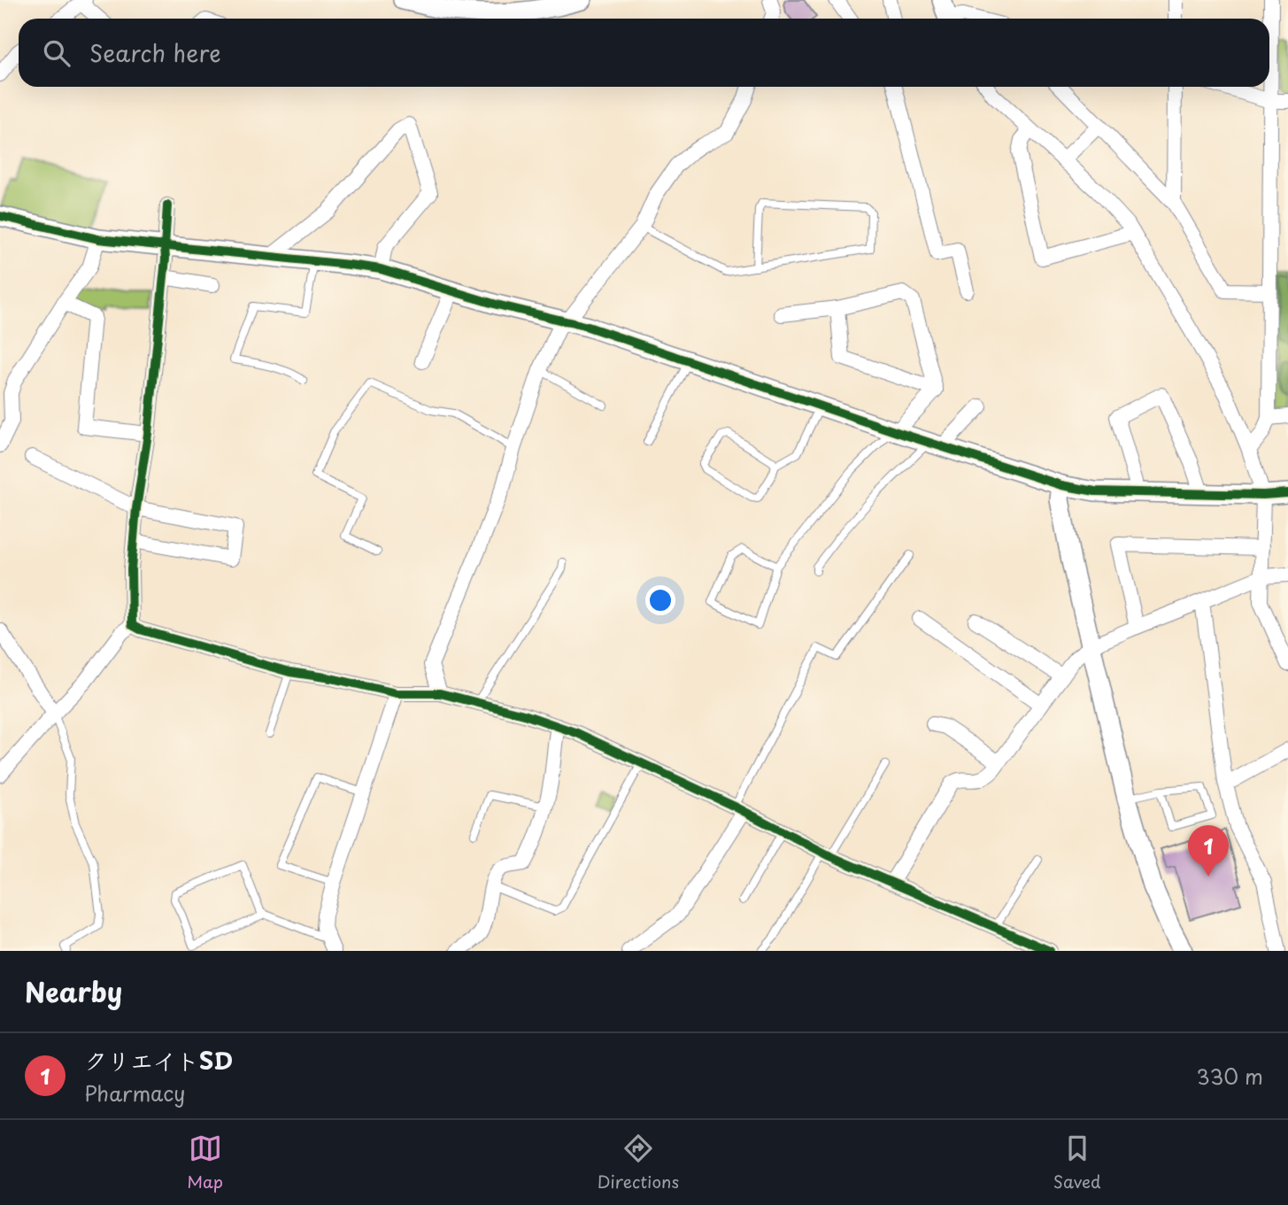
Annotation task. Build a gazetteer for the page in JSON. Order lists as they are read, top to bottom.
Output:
{
  "page": {
    "search": "Search here",
    "pins": "1",
    "heading": "Nearby",
    "list": [
      {
        "mark": "1",
        "name": "クリエイトSD",
        "note": "Pharmacy",
        "value": "330 m"
      }
    ],
    "nav": ["Map", "Directions", "Saved"]
  }
}
